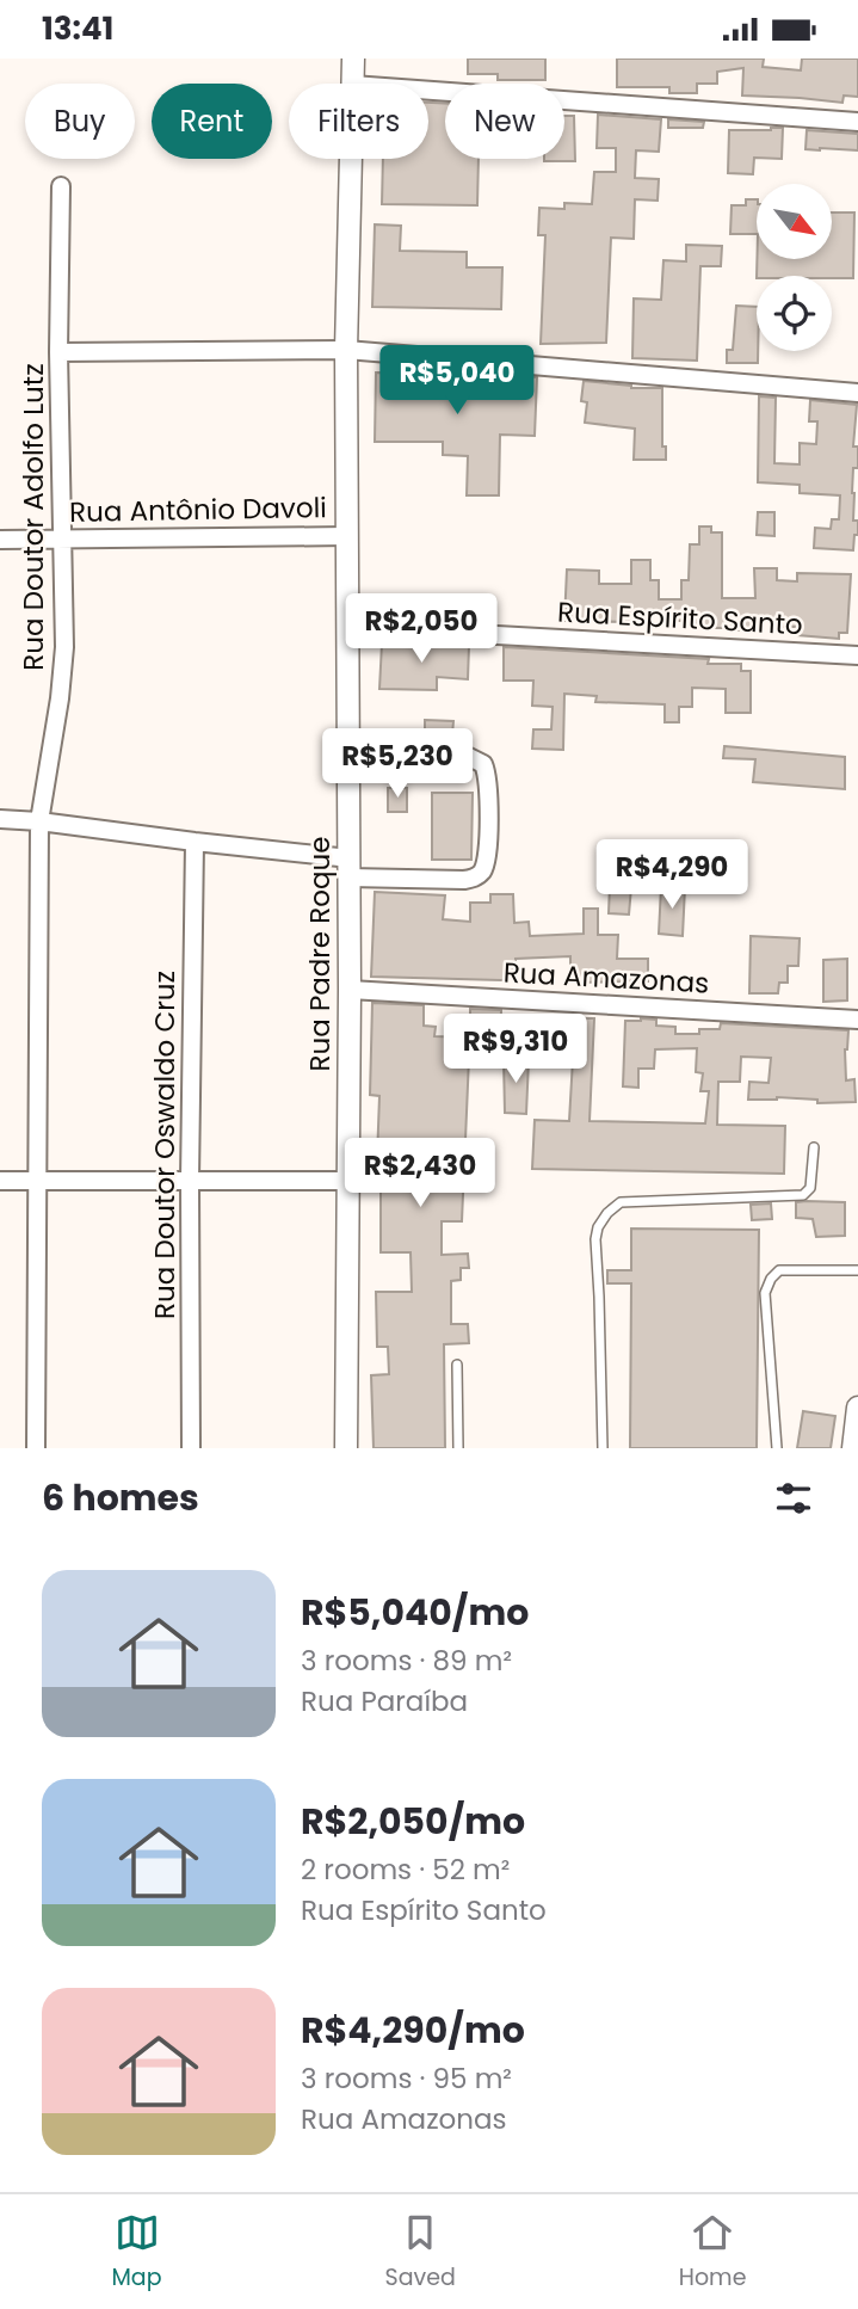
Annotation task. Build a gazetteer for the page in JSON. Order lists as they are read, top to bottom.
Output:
{
  "streets": {
    "street": [
      "Rua Antônio Davoli",
      "Rua Doutor Adolfo Lutz",
      "Rua Espírito Santo",
      "Rua Padre Roque",
      "Rua Amazonas",
      "Rua Doutor Oswaldo Cruz"
    ]
  },
  "crossings": [
    ["Rua Antônio Davoli", "Rua Doutor Adolfo Lutz"],
    ["Rua Antônio Davoli", "Rua Padre Roque"],
    ["Rua Espírito Santo", "Rua Padre Roque"],
    ["Rua Padre Roque", "Rua Amazonas"]
  ],
  "north": "bottom right",
  "page": {
    "status": "13:41",
    "chip": [
      "Buy",
      "Rent",
      "Filters",
      "New"
    ],
    "price": [
      "R$5,040",
      "R$2,050",
      "R$5,230",
      "R$4,290",
      "R$9,310",
      "R$2,430"
    ],
    "heading": "6 homes",
    "list": [
      {
        "name": "R$5,040/mo",
        "note": "3 rooms · 89 m² · Rua Paraíba"
      },
      {
        "name": "R$2,050/mo",
        "note": "2 rooms · 52 m² · Rua Espírito Santo"
      },
      {
        "name": "R$4,290/mo",
        "note": "3 rooms · 95 m² · Rua Amazonas"
      }
    ],
    "tabs": ["Map", "Saved", "Home"]
  }
}
